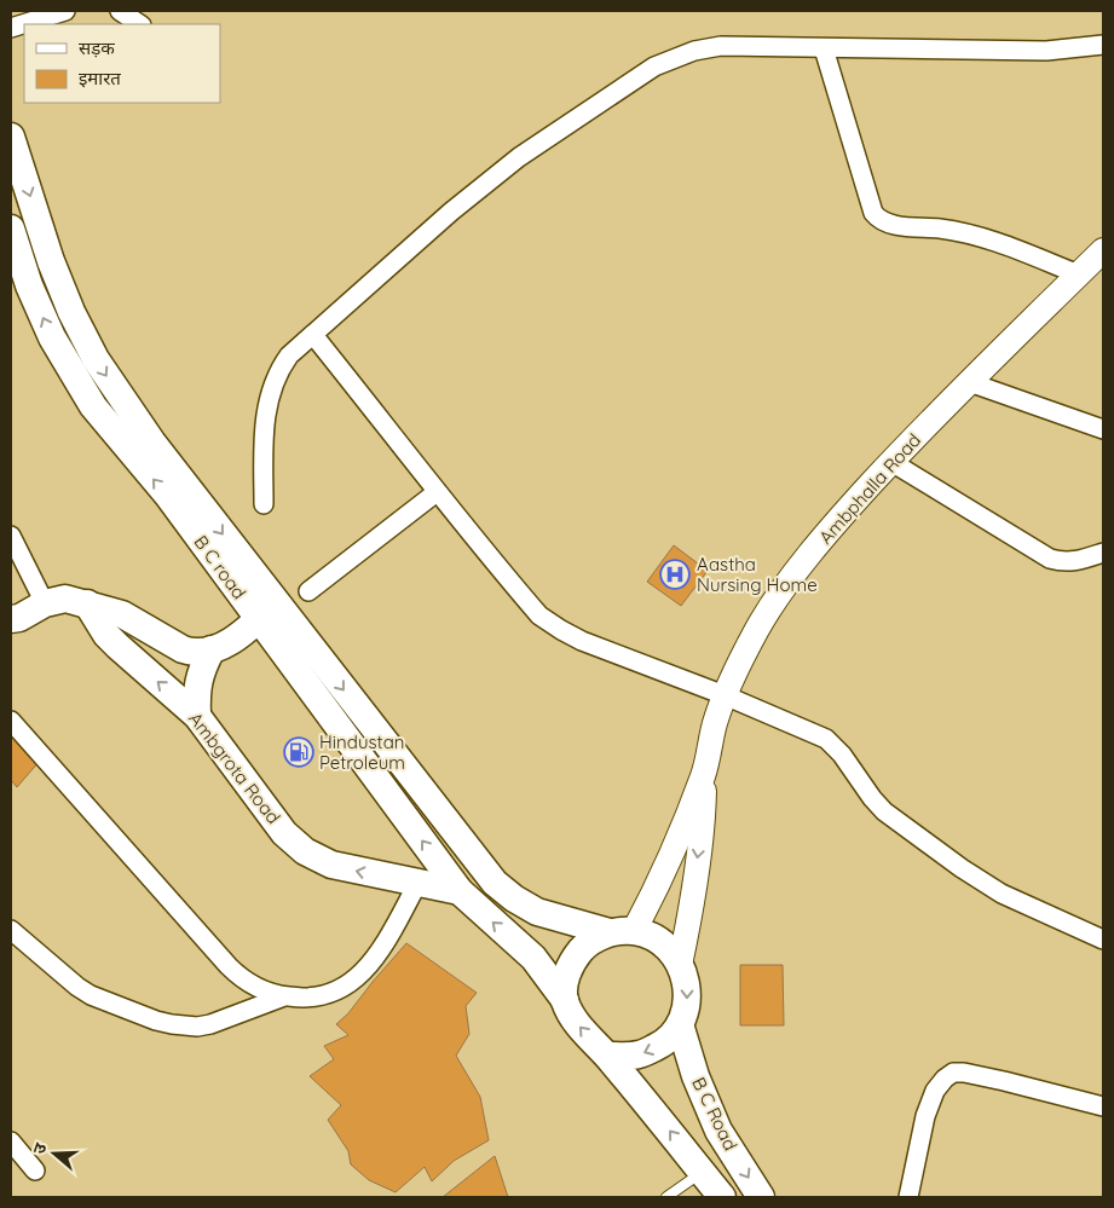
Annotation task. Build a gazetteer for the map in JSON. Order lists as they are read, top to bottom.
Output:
{
  "streets": {
    "main road": [
      "Ambphalla Road",
      "B C road",
      "Ambgrota Road",
      "B C Road"
    ]
  },
  "crossings": [
    ["B C road", "Ambgrota Road"],
    ["B C road", "B C Road"]
  ],
  "places": {
    "hospital": ["Aastha Nursing Home"],
    "fuel station": ["Hindustan Petroleum"]
  },
  "legend": ["सड़क", "इमारत"],
  "north": "left"
}
